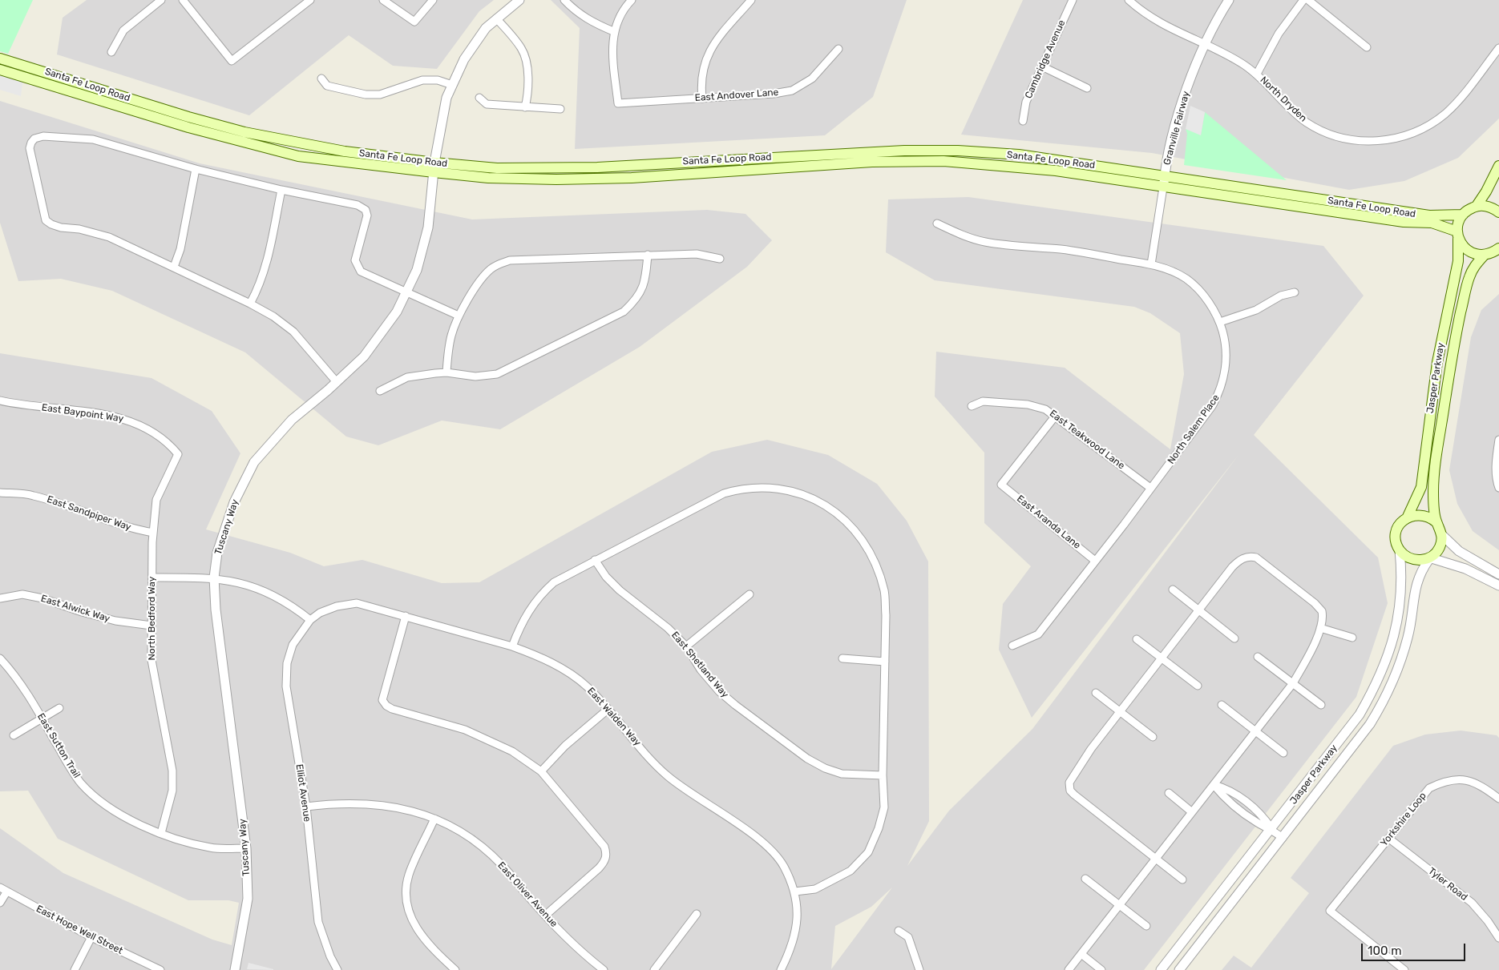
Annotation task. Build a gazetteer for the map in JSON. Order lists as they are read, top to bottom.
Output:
{
  "streets": {
    "main road": ["Santa Fe Loop Road", "Jasper Parkway"],
    "street": [
      "Cambridge Avenue",
      "East Andover Lane",
      "North Dryden",
      "Granville Fairway",
      "East Baypoint Way",
      "North Salem Place",
      "East Teakwood Lane",
      "East Sandpiper Way",
      "East Aranda Lane",
      "Tuscany Way",
      "East Alwick Way",
      "North Bedford Way",
      "East Shetland Way",
      "East Walden Way",
      "East Sutton Trail",
      "Elliot Avenue",
      "Yorkshire Loop",
      "Tyler Road",
      "East Oliver Avenue",
      "East Hope Well Street"
    ]
  },
  "crossings": [
    ["Santa Fe Loop Road", "Granville Fairway"],
    ["Santa Fe Loop Road", "Jasper Parkway"],
    ["Santa Fe Loop Road", "Tuscany Way"],
    ["North Dryden", "Granville Fairway"],
    ["Granville Fairway", "North Salem Place"],
    ["East Baypoint Way", "North Bedford Way"],
    ["North Salem Place", "East Teakwood Lane"],
    ["North Salem Place", "East Aranda Lane"],
    ["East Teakwood Lane", "East Aranda Lane"],
    ["East Sandpiper Way", "North Bedford Way"],
    ["Tuscany Way", "East Sutton Trail"],
    ["East Alwick Way", "North Bedford Way"],
    ["North Bedford Way", "East Sutton Trail"],
    ["East Walden Way", "Elliot Avenue"],
    ["Elliot Avenue", "East Oliver Avenue"],
    ["Yorkshire Loop", "Tyler Road"]
  ],
  "scale_bar": "100 m"
}
